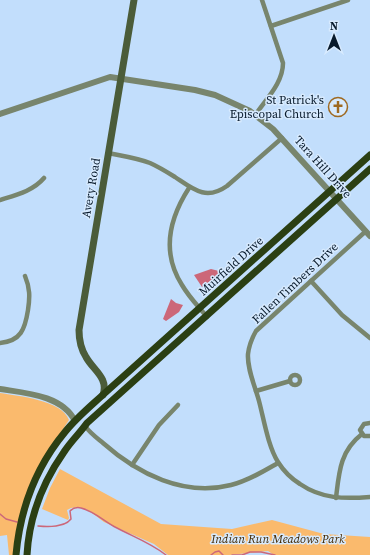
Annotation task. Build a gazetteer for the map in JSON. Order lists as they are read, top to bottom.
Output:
{
  "streets": {
    "main road": ["Avery Road", "Muirfield Drive"],
    "street": ["Tara Hill Drive", "Fallen Timbers Drive"]
  },
  "crossings": [
    ["Tara Hill Drive", "Avery Road"],
    ["Tara Hill Drive", "Muirfield Drive"],
    ["Tara Hill Drive", "Fallen Timbers Drive"],
    ["Avery Road", "Muirfield Drive"]
  ],
  "parks": ["Indian Run Meadows Park"],
  "places": {
    "church": ["St Patrick's Episcopal Church"]
  },
  "north": "top"
}
